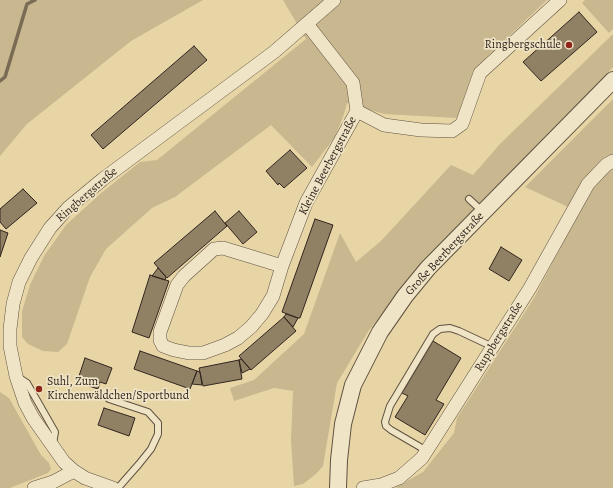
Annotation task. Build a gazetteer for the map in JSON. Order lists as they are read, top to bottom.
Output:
{
  "streets": {
    "street": [
      "Kleine Beerbergstraße",
      "Ringbergstraße",
      "Große Beerbergstraße",
      "Ruppbergstraße"
    ]
  },
  "places": ["Ringbergschule", "Suhl, Zum Kirchenwäldchen/Sportbund"]
}
